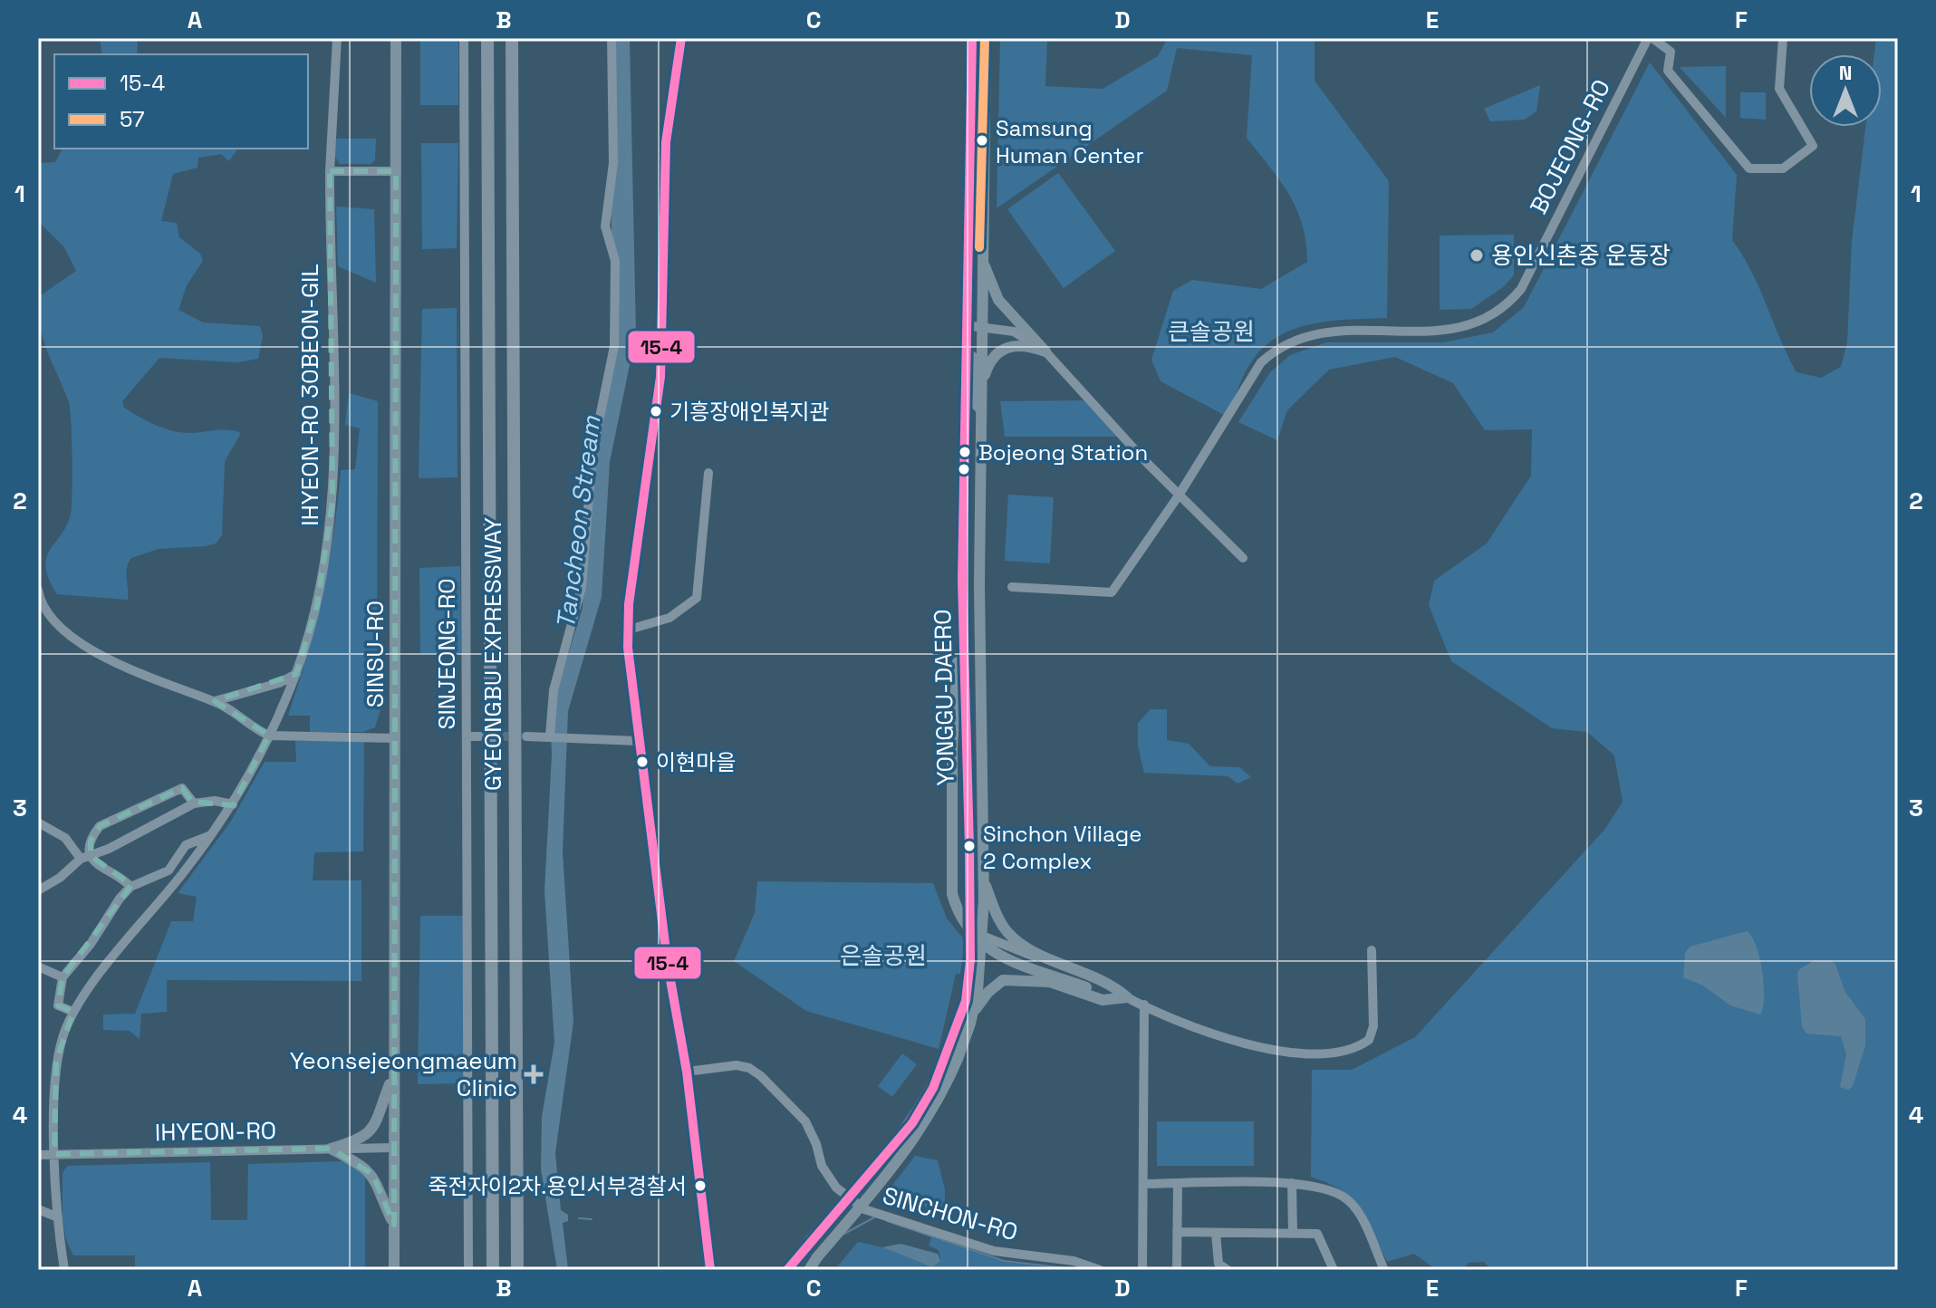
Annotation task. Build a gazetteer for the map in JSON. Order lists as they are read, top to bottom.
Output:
{
  "streets": {
    "highway": ["GYEONGBU EXPRESSWAY"],
    "main road": ["SINSU-RO", "YONGGU-DAERO"],
    "street": [
      "BOJEONG-RO",
      "IHYEON-RO 30BEON-GIL",
      "SINJEONG-RO",
      "IHYEON-RO",
      "SINCHON-RO"
    ]
  },
  "crossings": [
    ["IHYEON-RO 30BEON-GIL", "IHYEON-RO"],
    ["SINSU-RO", "IHYEON-RO"]
  ],
  "water": ["Tancheon Stream"],
  "parks": ["큰솔공원", "은솔공원"],
  "places": {
    "other": [
      "Samsung Human Center",
      "용인신촌중 운동장",
      "기흥장애인복지관",
      "Bojeong Station",
      "이현마을",
      "Sinchon Village 2 Complex",
      "죽전자이2차.용인서부경찰서"
    ],
    "health": ["Yeonsejeongmaeum Clinic"]
  },
  "lines": ["transit line 15-4", "transit line 57"],
  "legend": ["15-4", "57"],
  "north": "top",
  "grid": {
    "columns": [
      "A",
      "B",
      "C",
      "D",
      "E",
      "F"
    ],
    "rows": [
      "1",
      "2",
      "3",
      "4"
    ]
  }
}
